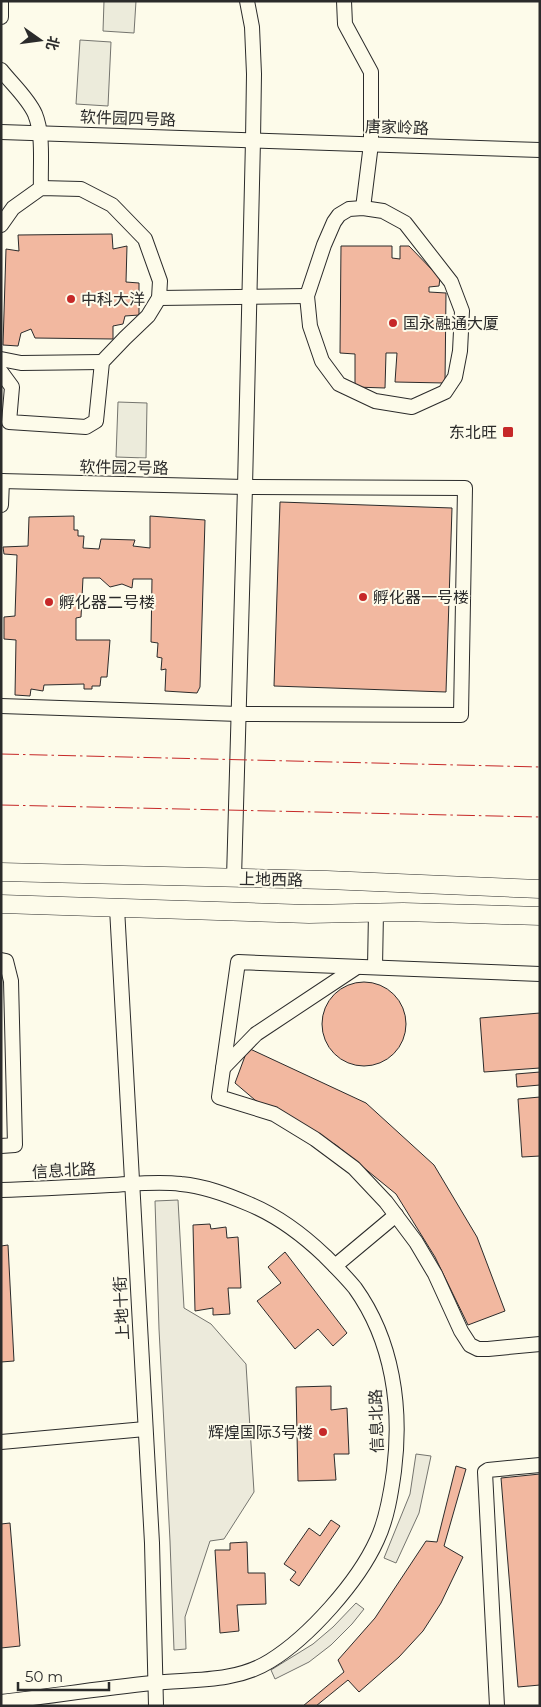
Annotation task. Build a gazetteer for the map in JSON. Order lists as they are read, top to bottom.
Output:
{
  "streets": {
    "main road": ["上地西路"],
    "street": [
      "软件园四号路",
      "唐家岭路",
      "软件园2号路",
      "信息北路",
      "上地十街"
    ]
  },
  "crossings": [
    ["软件园四号路", "唐家岭路"],
    ["上地西路", "上地十街"],
    ["信息北路", "上地十街"]
  ],
  "places": {
    "other": [
      "中科大洋",
      "国永融通大厦",
      "孵化器一号楼",
      "孵化器二号楼",
      "辉煌国际3号楼"
    ],
    "transit": ["东北旺"]
  },
  "scale_bar": "50 m",
  "north": "right"
}
